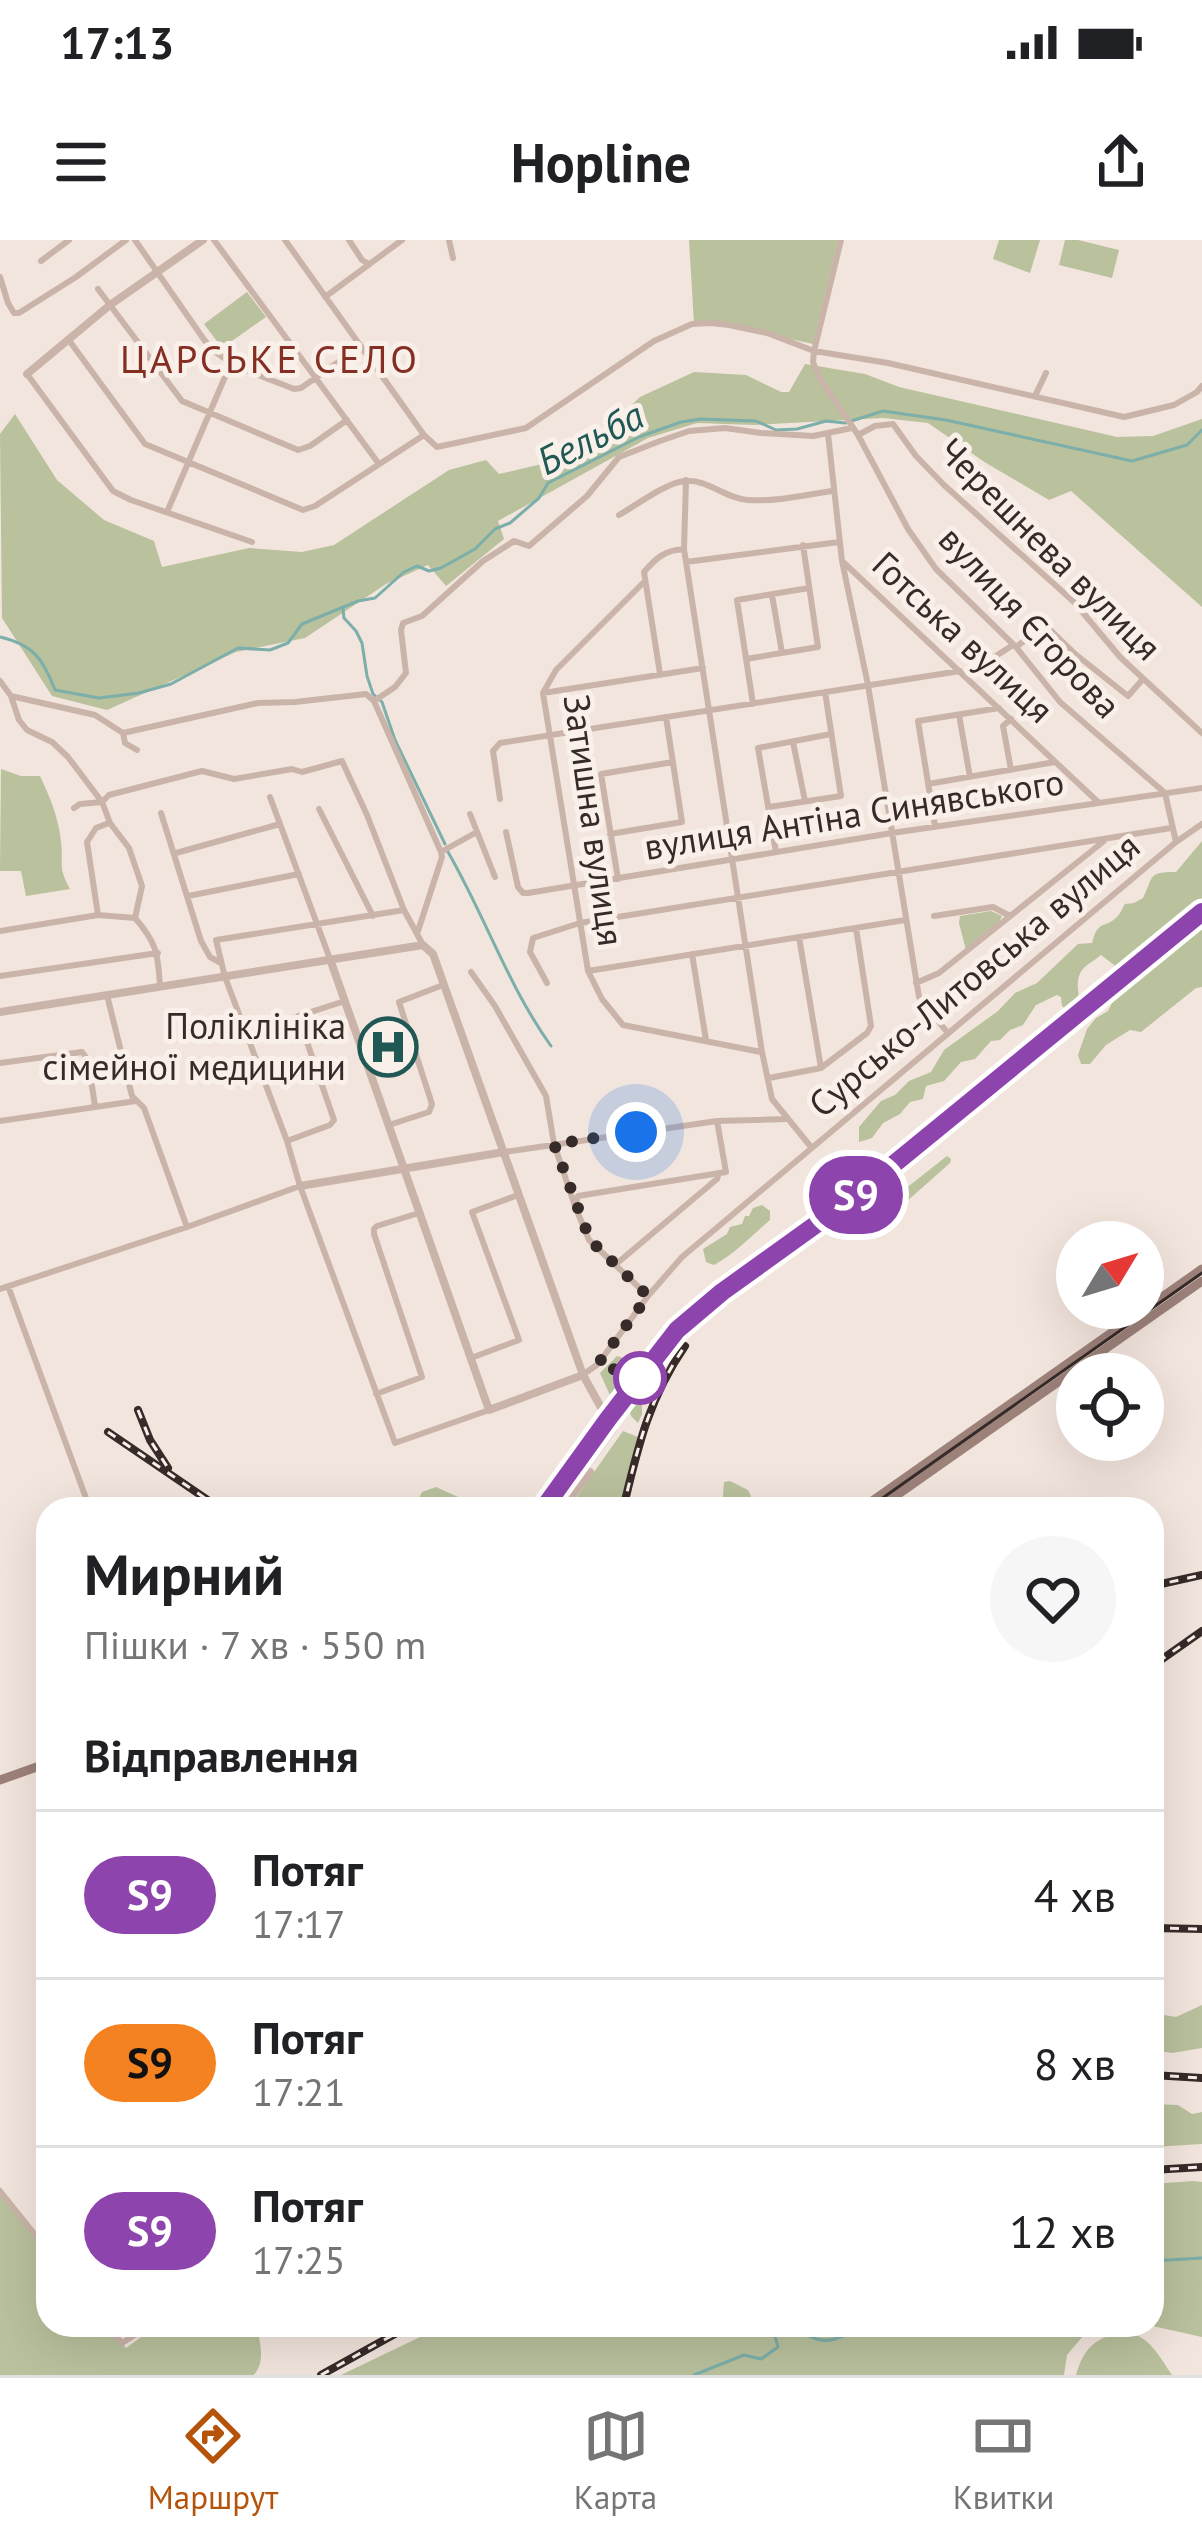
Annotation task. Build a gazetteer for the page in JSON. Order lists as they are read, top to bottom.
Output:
{
  "streets": {
    "street": [
      "Черешнева вулиця",
      "вулиця Єгорова",
      "Готська вулиця",
      "вулиця Антіна Синявського",
      "Затишна вулиця",
      "Сурсько-Литовська вулиця"
    ]
  },
  "crossings": [
    ["Черешнева вулиця", "вулиця Єгорова"],
    ["вулиця Єгорова", "вулиця Антіна Синявського"],
    ["Готська вулиця", "вулиця Антіна Синявського"],
    ["вулиця Антіна Синявського", "Затишна вулиця"]
  ],
  "districts": ["ЦАРСЬКЕ СЕЛО"],
  "water": ["Бельба"],
  "places": {
    "hospital": ["Поліклініка сімейної медицини"]
  },
  "north": "top right",
  "page": {
    "status": "17:13",
    "header": "Hopline",
    "on_map": "S9",
    "heading": [
      ["Мирний", "Пішки · 7 хв · 550 m"],
      "Відправлення"
    ],
    "list": [
      {
        "mark": "S9",
        "name": "Потяг",
        "note": "17:17",
        "value": "4 хв"
      },
      {
        "mark": "S9",
        "name": "Потяг",
        "note": "17:21",
        "value": "8 хв"
      },
      {
        "mark": "S9",
        "name": "Потяг",
        "note": "17:25",
        "value": "12 хв"
      }
    ],
    "tabs": ["Маршрут", "Карта", "Квитки"]
  }
}
